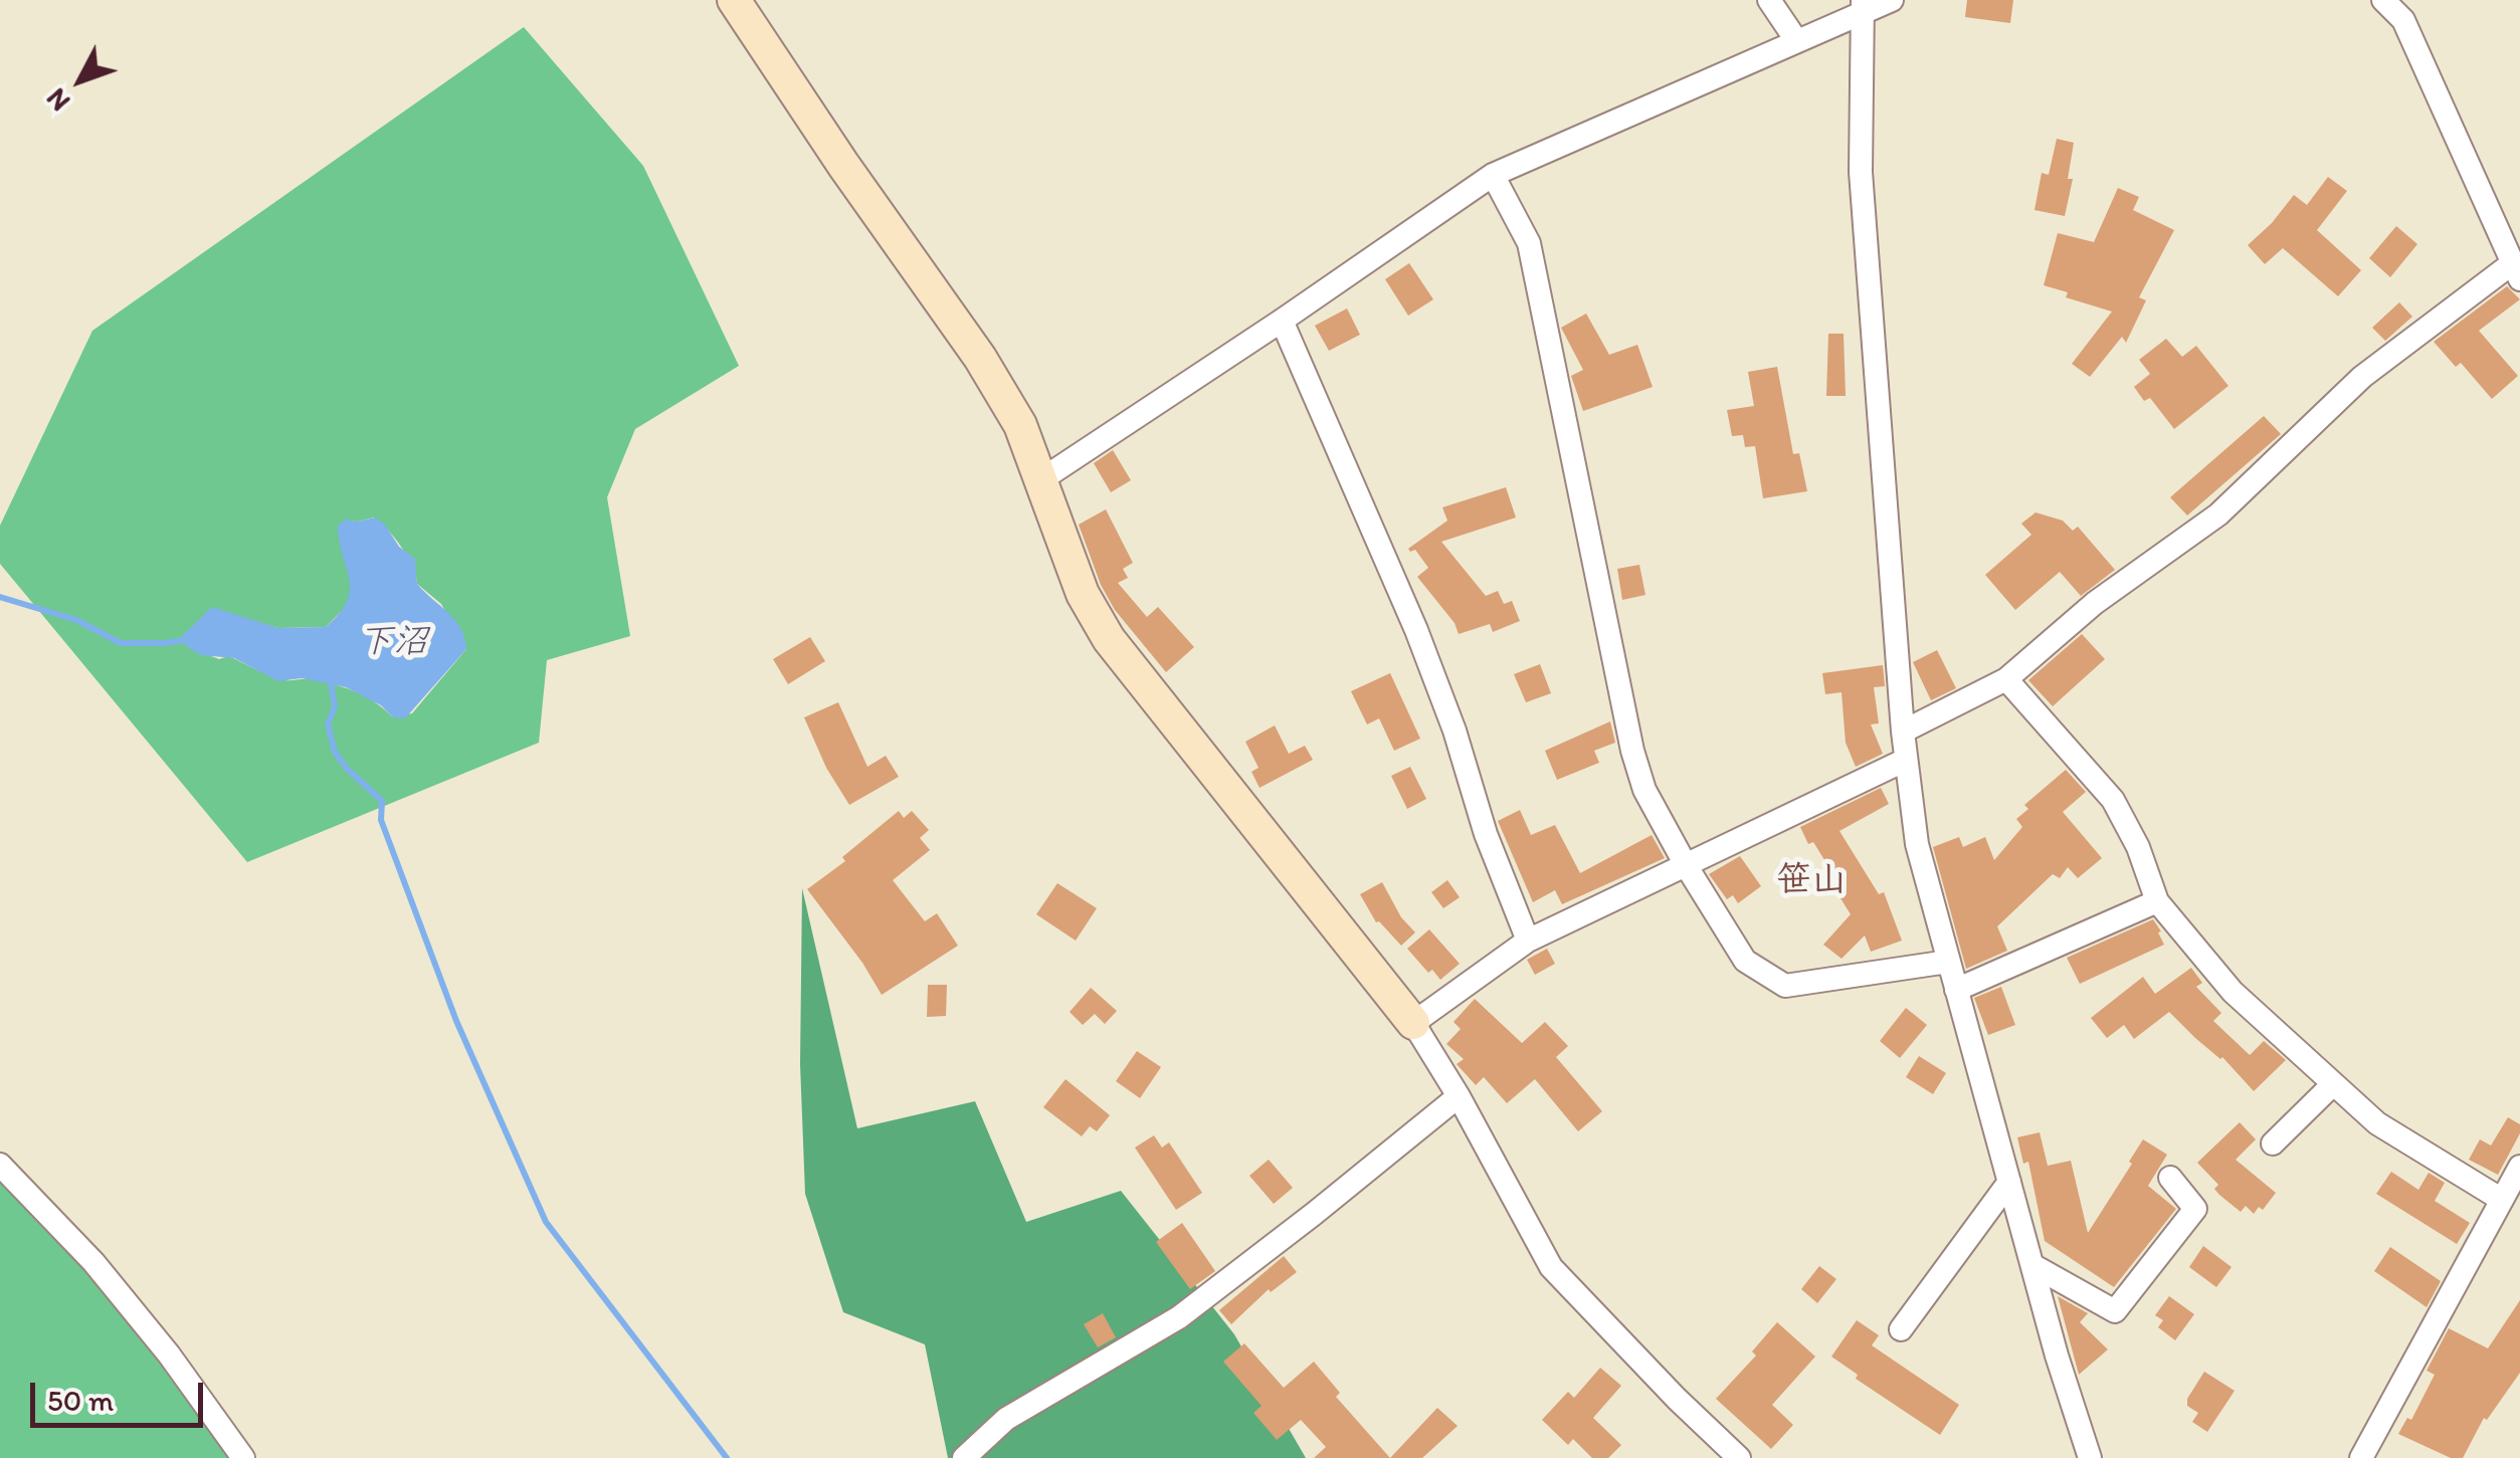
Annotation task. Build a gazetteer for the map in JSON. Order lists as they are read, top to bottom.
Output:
{
  "districts": ["笹山"],
  "water": ["下沼"],
  "scale_bar": "50 m",
  "north": "bottom left"
}
